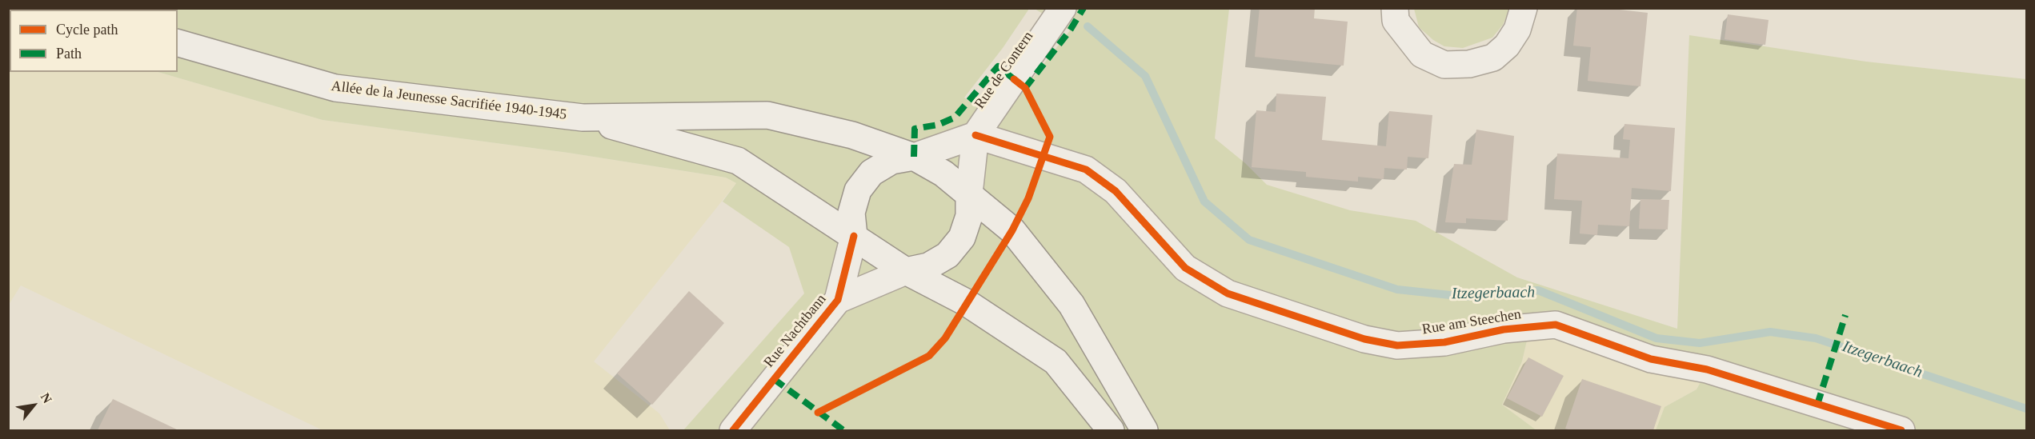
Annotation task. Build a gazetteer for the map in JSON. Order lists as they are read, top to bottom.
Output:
{
  "streets": {
    "main road": [
      "Rue de Contern",
      "Allée de la Jeunesse Sacrifiée 1940-1945",
      "Rue am Steechen",
      "Rue Nachtbann"
    ]
  },
  "crossings": [
    ["Rue de Contern", "Rue am Steechen"],
    ["Rue de Contern", "Rue Nachtbann"]
  ],
  "water": ["Itzegerbaach"],
  "legend": ["Cycle path", "Path"],
  "north": "top right"
}
